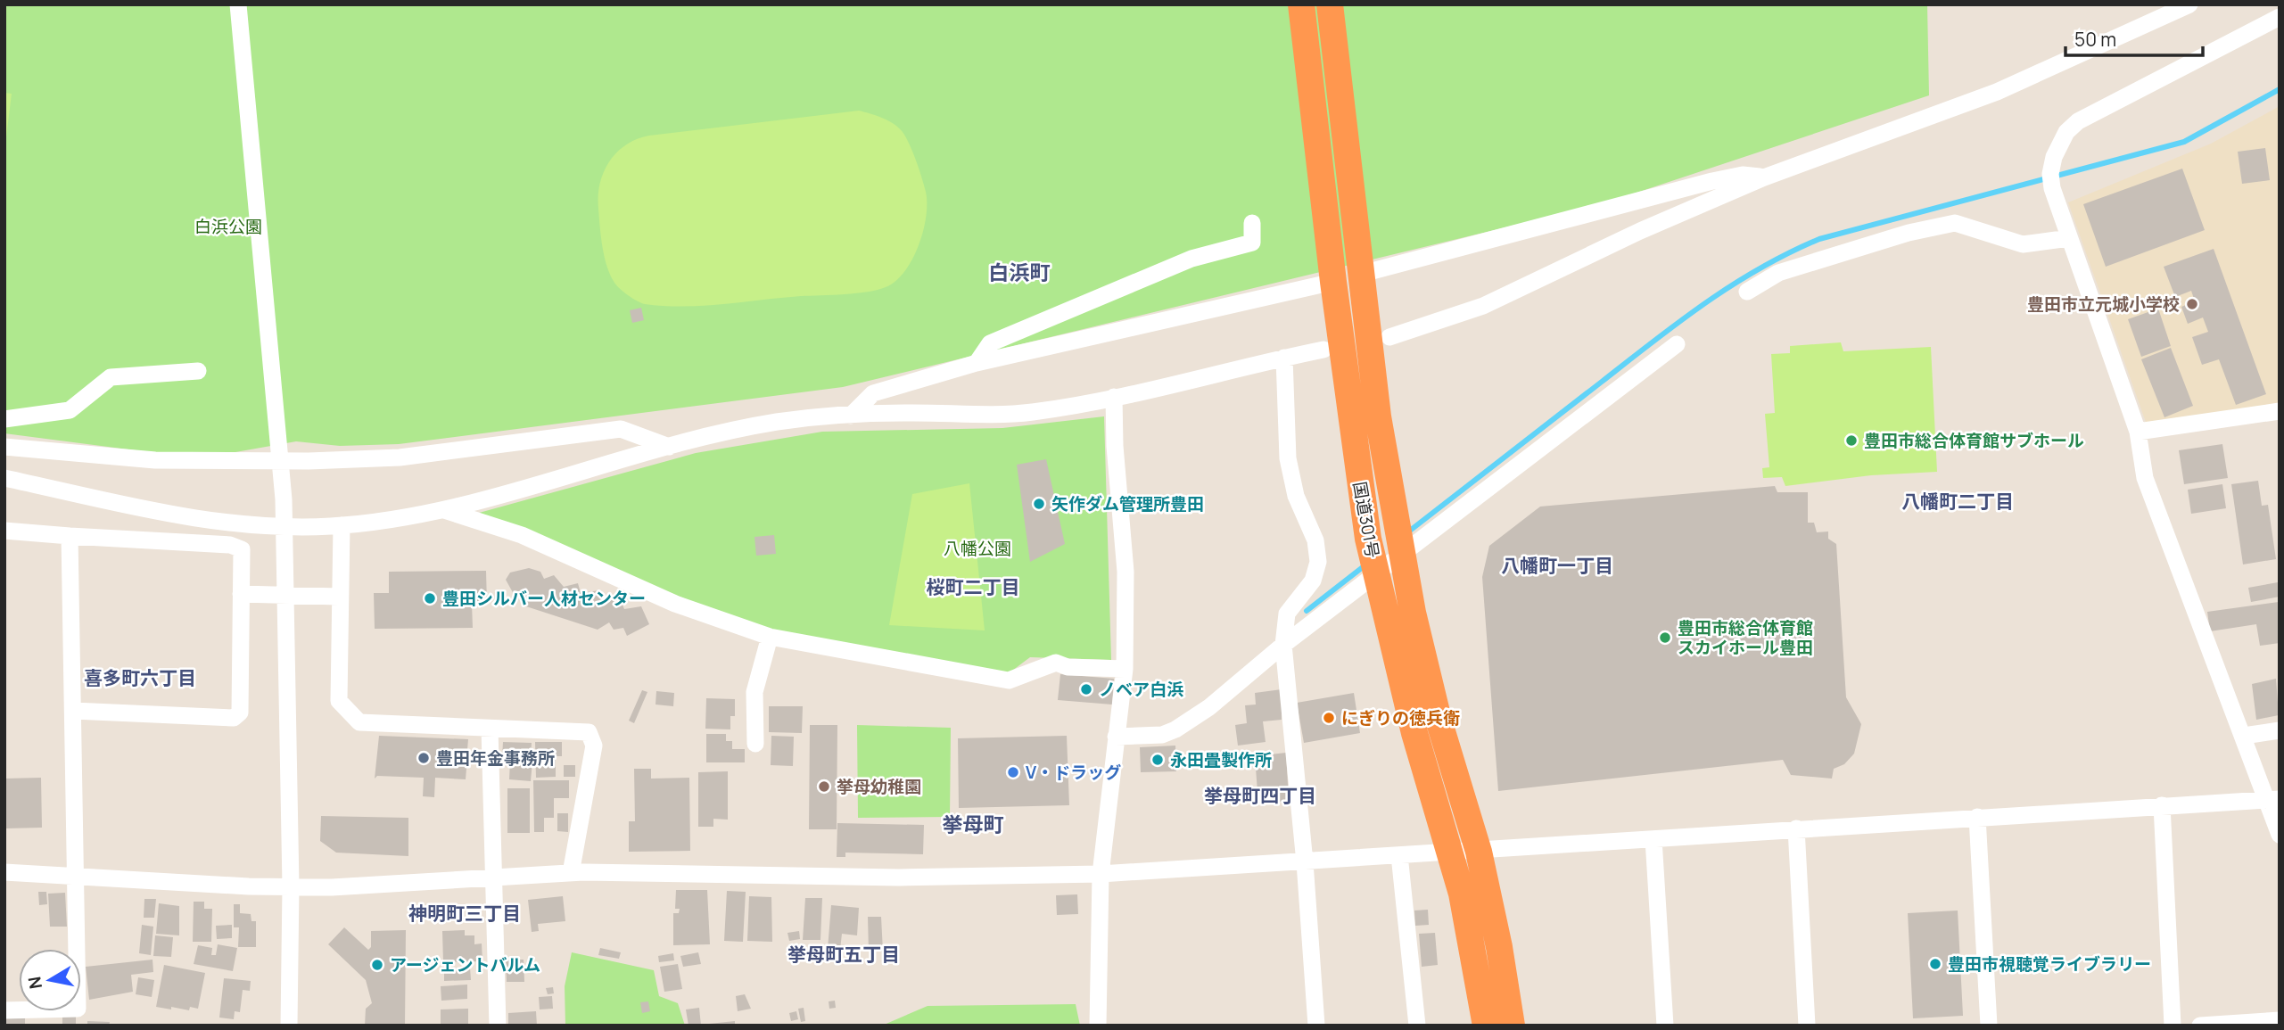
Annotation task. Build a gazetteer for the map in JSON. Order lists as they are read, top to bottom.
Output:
{
  "streets": {
    "highway": ["国道301号"]
  },
  "districts": [
    "白浜町",
    "八幡町二丁目",
    "八幡町一丁目",
    "桜町二丁目",
    "喜多町六丁目",
    "挙母町四丁目",
    "挙母町",
    "神明町三丁目",
    "挙母町五丁目"
  ],
  "parks": ["白浜公園", "八幡公園"],
  "places": [
    "豊田市立元城小学校",
    "豊田市総合体育館サブホール",
    "矢作ダム管理所豊田",
    "豊田シルバー人材センター",
    "豊田市総合体育館 スカイホール豊田",
    "ノベア白浜",
    "にぎりの徳兵衛",
    "豊田年金事務所",
    "永田畳製作所",
    "V・ドラッグ",
    "挙母幼稚園",
    "豊田市視聴覚ライブラリー",
    "アージェントバルム"
  ],
  "scale_bar": "50 m",
  "north": "left"
}
